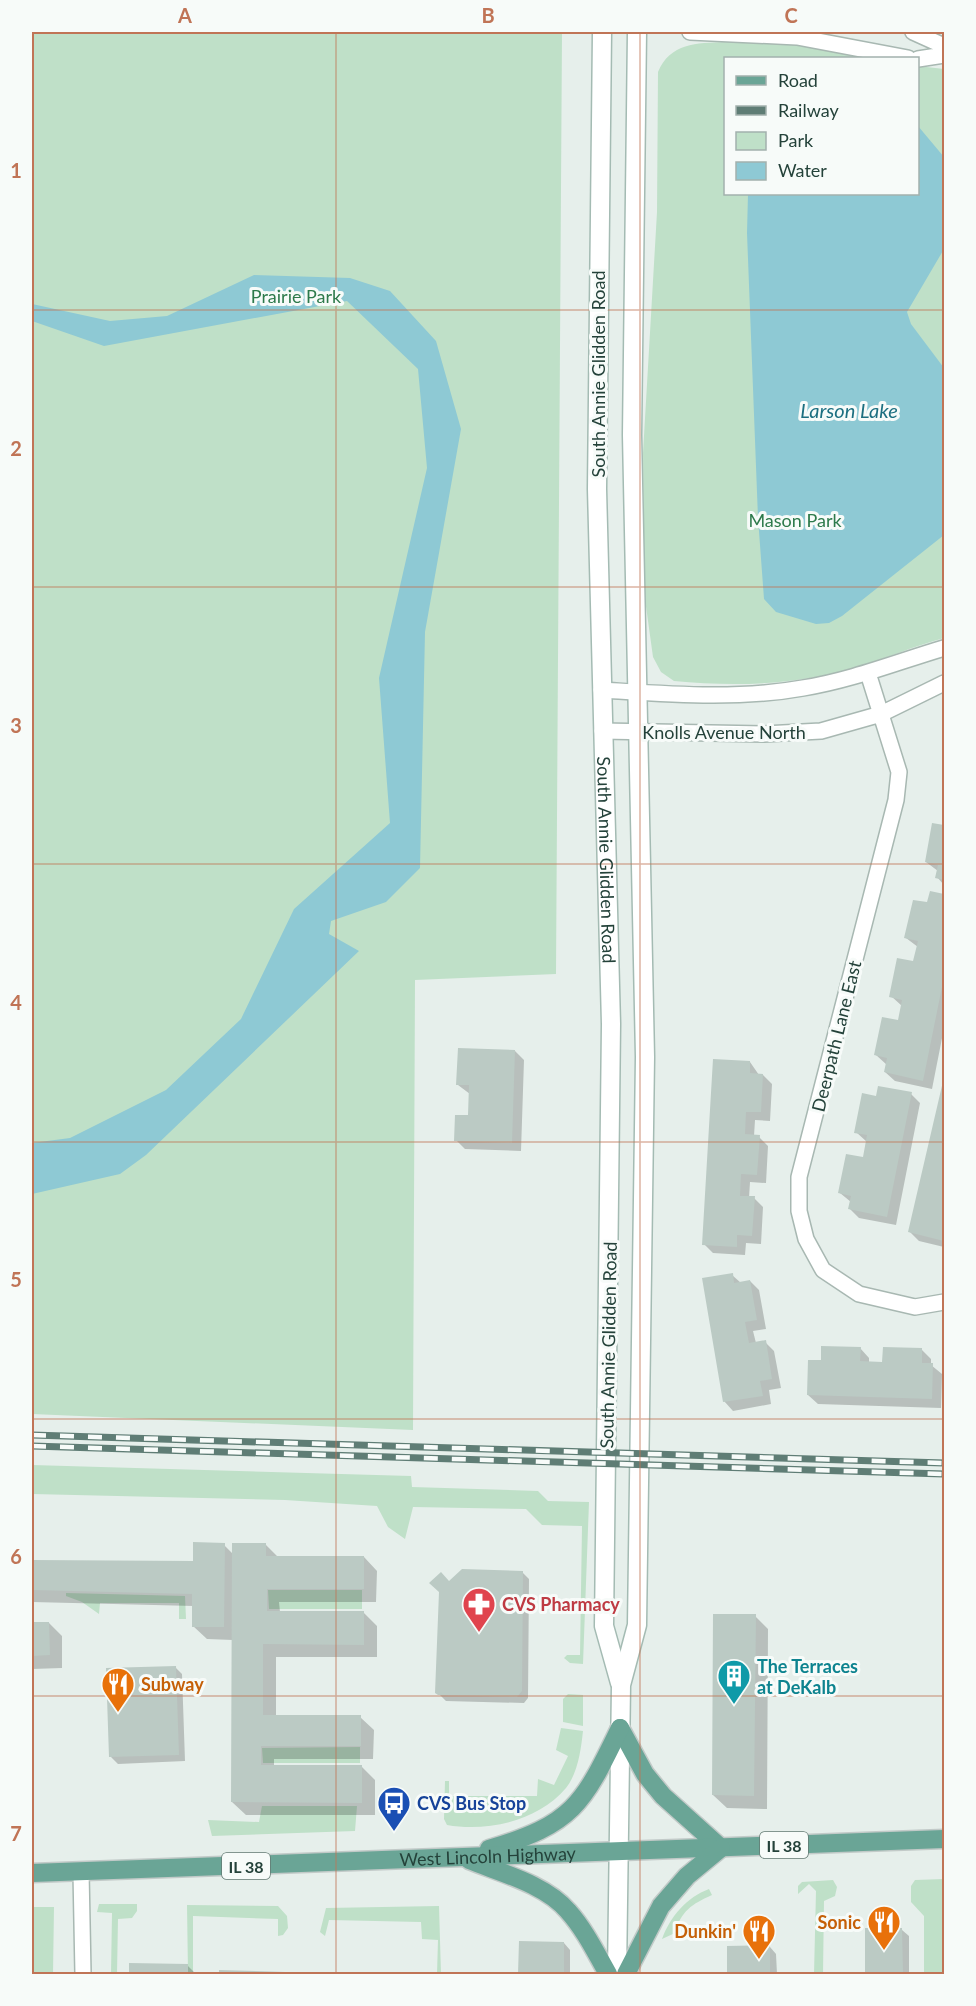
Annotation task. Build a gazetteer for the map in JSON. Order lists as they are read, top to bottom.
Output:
{
  "streets": {
    "main road": ["South Annie Glidden Road", "IL 38", "West Lincoln Highway"],
    "street": ["Knolls Avenue North", "Deerpath Lane East"]
  },
  "crossings": [
    ["South Annie Glidden Road", "Knolls Avenue North"],
    ["South Annie Glidden Road", "West Lincoln Highway"],
    ["Knolls Avenue North", "Deerpath Lane East"]
  ],
  "water": ["Larson Lake"],
  "parks": ["Prairie Park", "Mason Park"],
  "places": {
    "pharmacy": ["CVS Pharmacy"],
    "building": ["The Terraces at DeKalb"],
    "restaurant": ["Subway", "Sonic", "Dunkin'"],
    "bus stop": ["CVS Bus Stop"]
  },
  "legend": [
    "Road",
    "Railway",
    "Park",
    "Water"
  ],
  "grid": {
    "columns": ["A", "B", "C"],
    "rows": [
      "1",
      "2",
      "3",
      "4",
      "5",
      "6",
      "7"
    ]
  }
}
